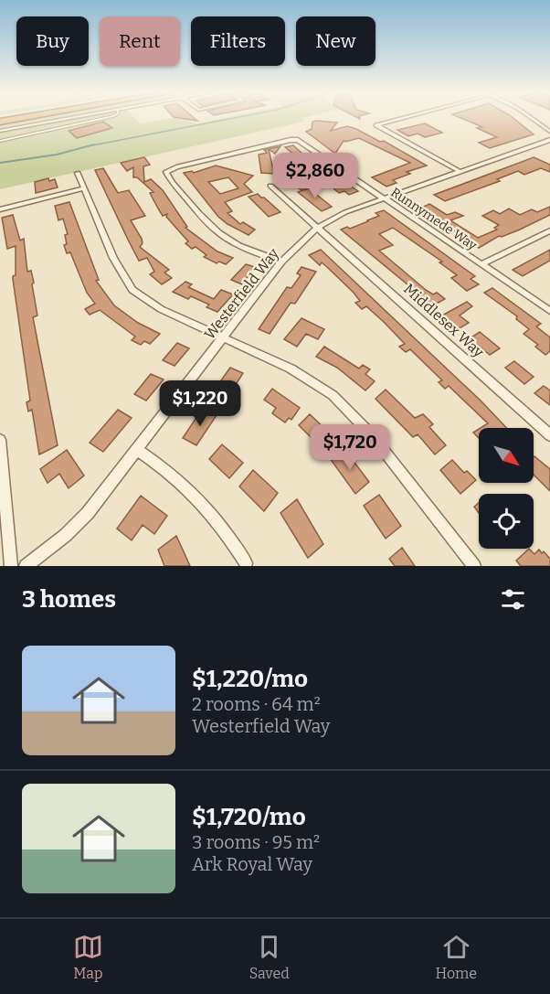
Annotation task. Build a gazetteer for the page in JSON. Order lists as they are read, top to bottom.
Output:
{
  "streets": {
    "street": ["Runnymede Way", "Westerfield Way", "Middlesex Way"]
  },
  "crossings": [
    ["Runnymede Way", "Westerfield Way"],
    ["Westerfield Way", "Middlesex Way"]
  ],
  "north": "bottom right",
  "page": {
    "chip": [
      "Buy",
      "Rent",
      "Filters",
      "New"
    ],
    "price": ["$2,860", "$1,220", "$1,720"],
    "heading": "3 homes",
    "list": [
      {
        "name": "$1,220/mo",
        "note": "2 rooms · 64 m² · Westerfield Way"
      },
      {
        "name": "$1,720/mo",
        "note": "3 rooms · 95 m² · Ark Royal Way"
      }
    ],
    "tabs": ["Map", "Saved", "Home"]
  }
}
